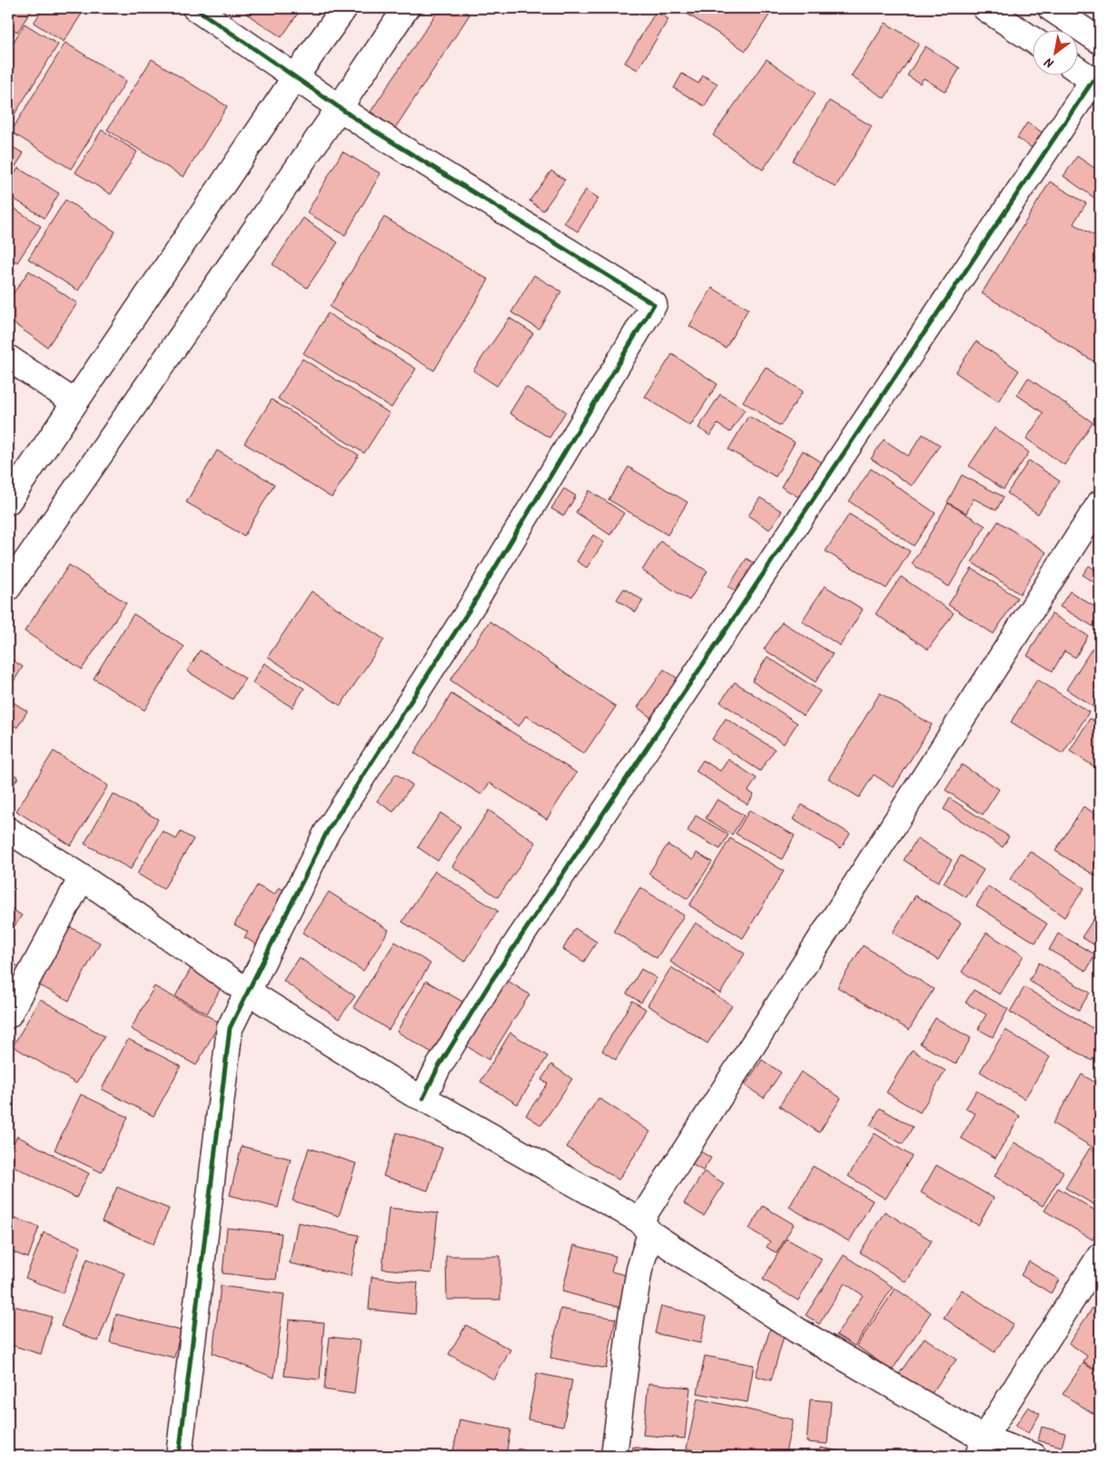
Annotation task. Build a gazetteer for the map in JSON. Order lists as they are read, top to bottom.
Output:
{
  "north": "bottom left"
}
